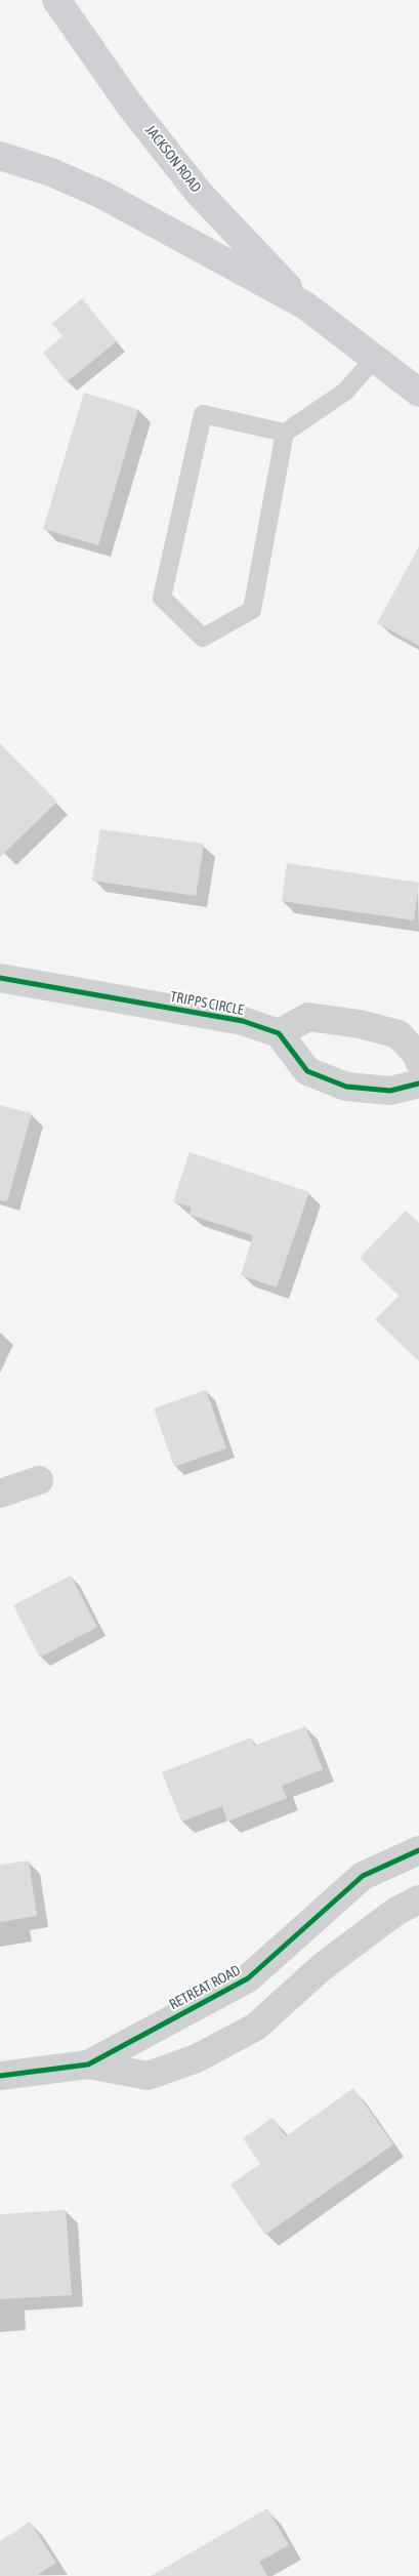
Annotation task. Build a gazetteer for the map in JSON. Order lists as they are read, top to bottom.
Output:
{
  "streets": {
    "main road": ["JACKSON ROAD"],
    "street": ["TRIPPS CIRCLE", "RETREAT ROAD"]
  }
}
